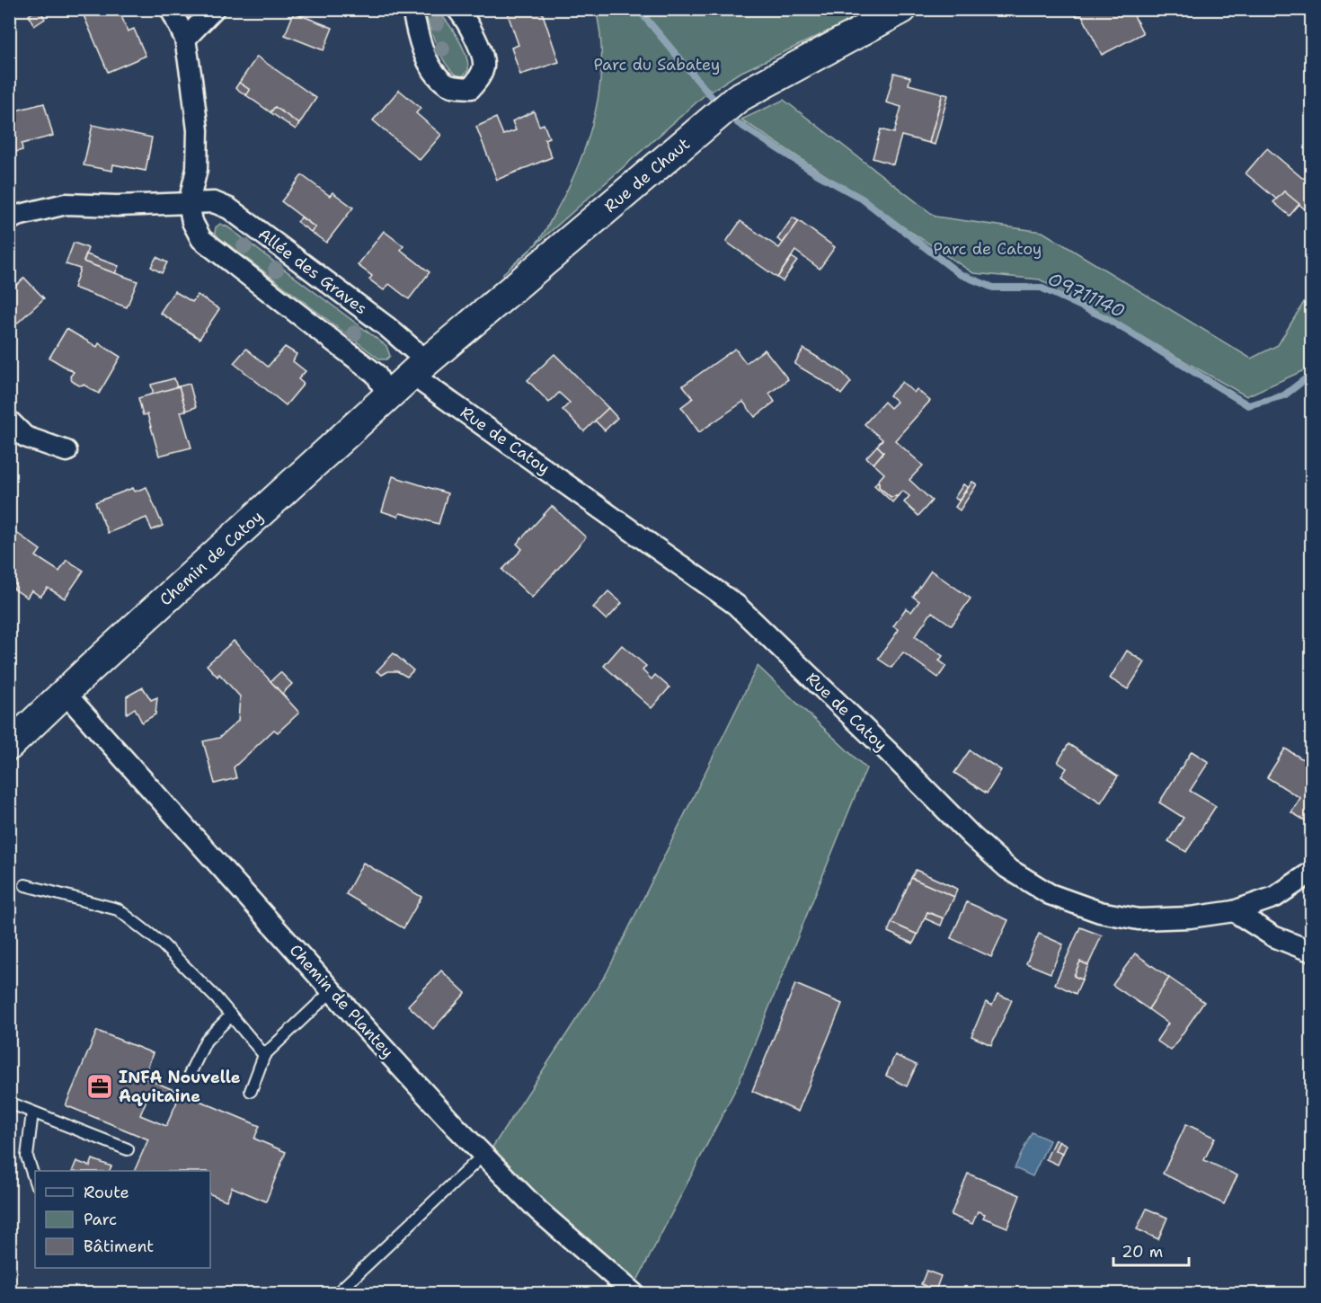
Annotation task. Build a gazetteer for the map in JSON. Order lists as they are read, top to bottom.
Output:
{
  "streets": {
    "street": [
      "Rue de Chaut",
      "Allée des Graves",
      "Rue de Catoy",
      "Chemin de Catoy",
      "Chemin de Plantey"
    ]
  },
  "crossings": [
    ["Rue de Chaut", "Allée des Graves"],
    ["Rue de Chaut", "Rue de Catoy"],
    ["Rue de Chaut", "Chemin de Catoy"],
    ["Allée des Graves", "Rue de Catoy"],
    ["Allée des Graves", "Chemin de Catoy"],
    ["Rue de Catoy", "Chemin de Catoy"],
    ["Chemin de Catoy", "Chemin de Plantey"]
  ],
  "water": ["O9711140"],
  "parks": ["Parc du Sabatey", "Parc de Catoy"],
  "places": {
    "office": ["INFA Nouvelle Aquitaine"]
  },
  "legend": ["Route", "Parc", "Bâtiment"],
  "scale_bar": "20 m"
}
